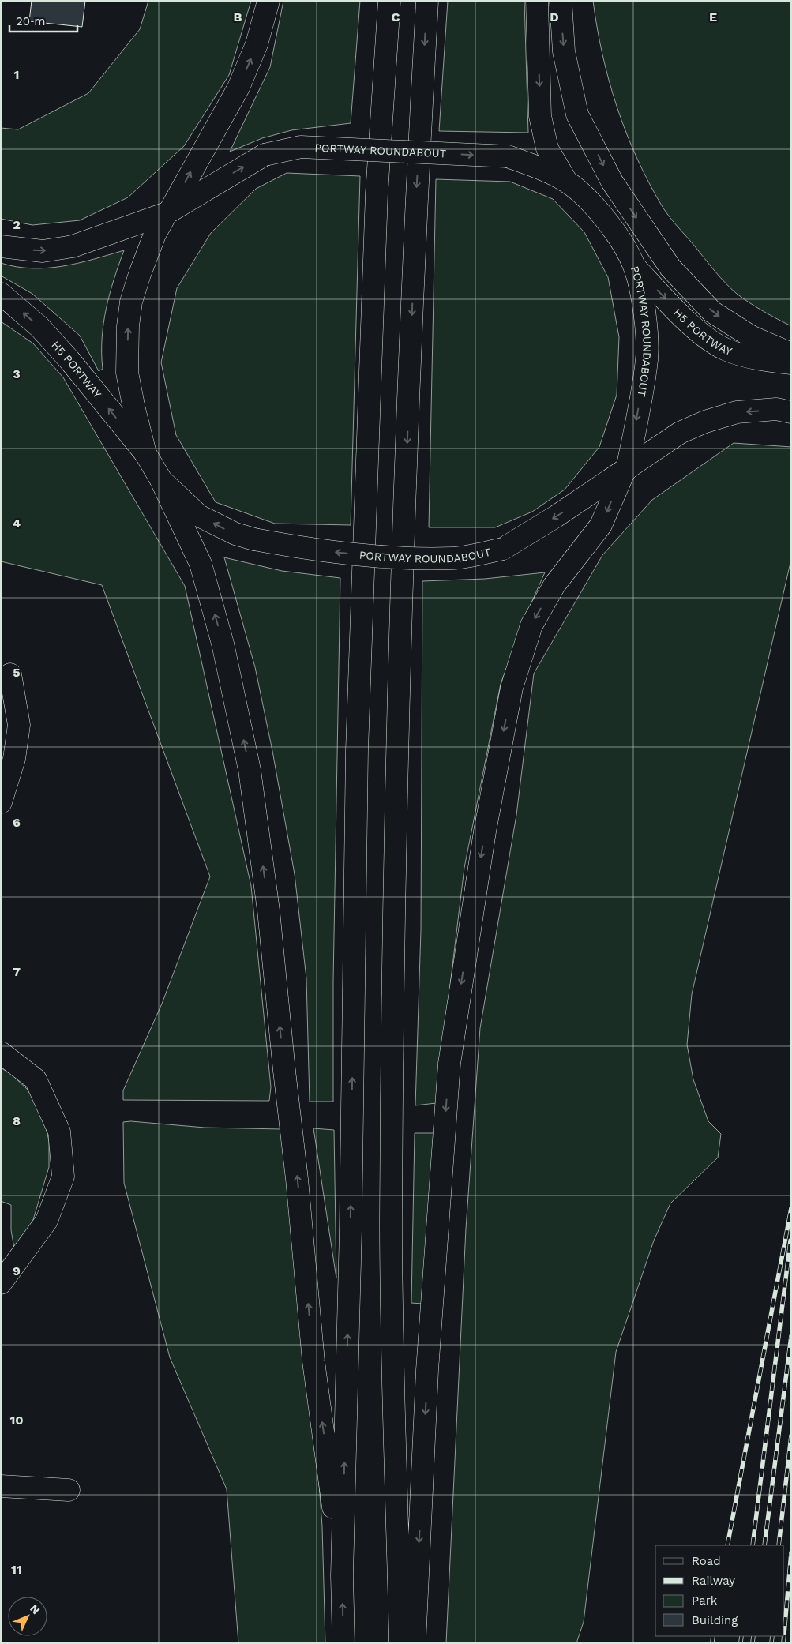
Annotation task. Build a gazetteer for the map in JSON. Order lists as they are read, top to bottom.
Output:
{
  "streets": {
    "main road": ["PORTWAY ROUNDABOUT", "H5 PORTWAY"]
  },
  "crossings": [
    ["PORTWAY ROUNDABOUT", "H5 PORTWAY"]
  ],
  "legend": [
    "Road",
    "Railway",
    "Park",
    "Building"
  ],
  "scale_bar": "20 m",
  "north": "top right",
  "grid": {
    "columns": [
      "B",
      "C",
      "D",
      "E"
    ],
    "rows": [
      "1",
      "2",
      "3",
      "4",
      "5",
      "6",
      "7",
      "8",
      "9",
      "10",
      "11"
    ]
  }
}
